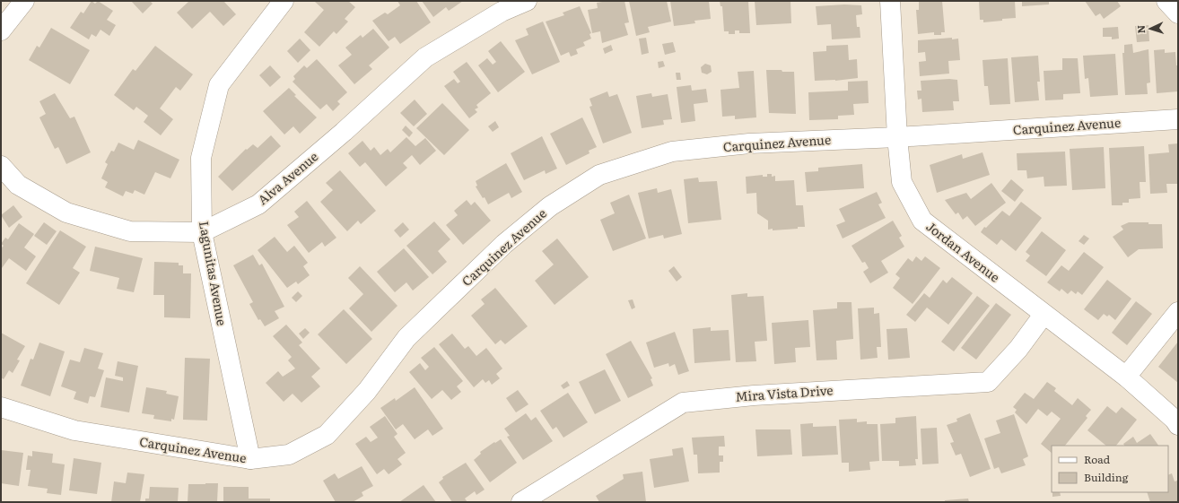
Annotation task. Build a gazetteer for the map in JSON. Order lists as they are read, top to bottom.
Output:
{
  "streets": {
    "street": [
      "Carquinez Avenue",
      "Alva Avenue",
      "Jordan Avenue",
      "Lagunitas Avenue",
      "Mira Vista Drive"
    ]
  },
  "crossings": [
    ["Carquinez Avenue", "Jordan Avenue"],
    ["Carquinez Avenue", "Lagunitas Avenue"],
    ["Alva Avenue", "Lagunitas Avenue"],
    ["Jordan Avenue", "Mira Vista Drive"]
  ],
  "legend": ["Road", "Building"],
  "north": "left"
}
